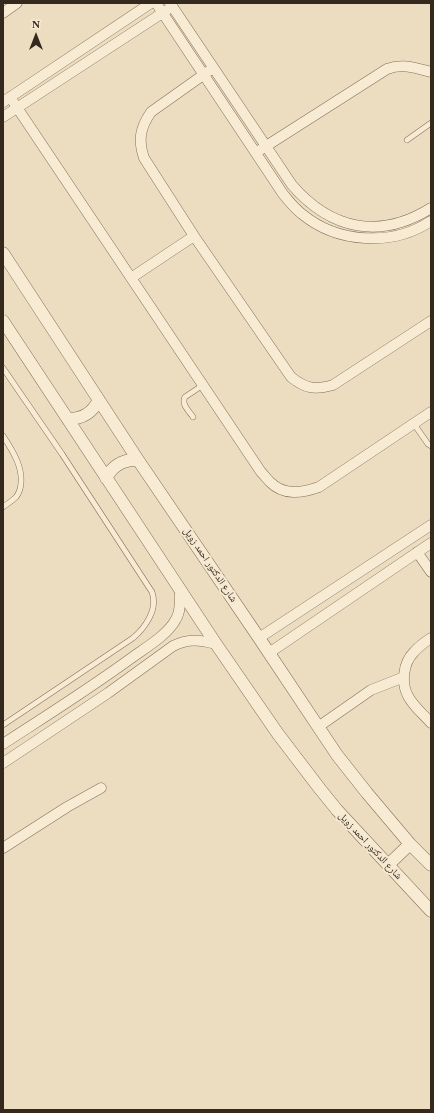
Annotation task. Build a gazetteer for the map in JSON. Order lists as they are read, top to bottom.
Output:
{
  "streets": {
    "street": ["شارع الدكتور احمد زويل"]
  },
  "north": "top"
}
